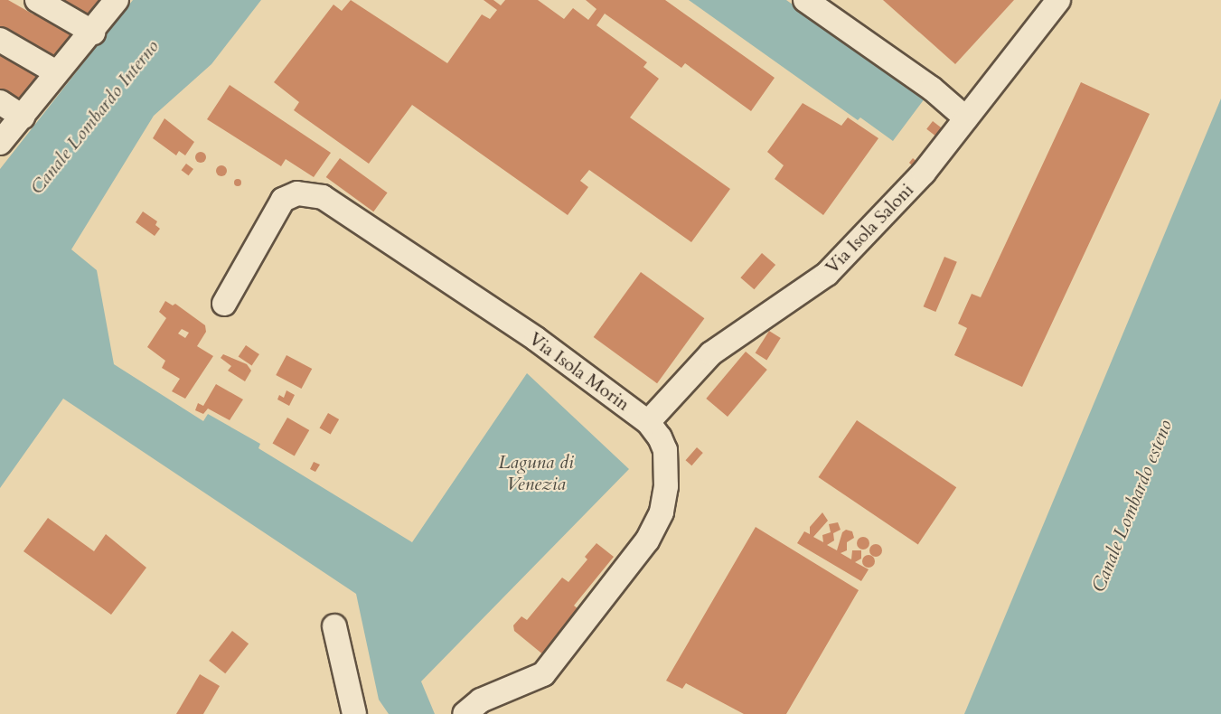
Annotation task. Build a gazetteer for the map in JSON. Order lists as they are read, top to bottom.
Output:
{
  "streets": {
    "street": ["Via Isola Saloni", "Via Isola Morin"]
  },
  "crossings": [
    ["Via Isola Saloni", "Via Isola Morin"]
  ],
  "water": ["Canale Lombardo Interno", "Laguna di Venezia", "Canale Lombardo esteno"]
}
